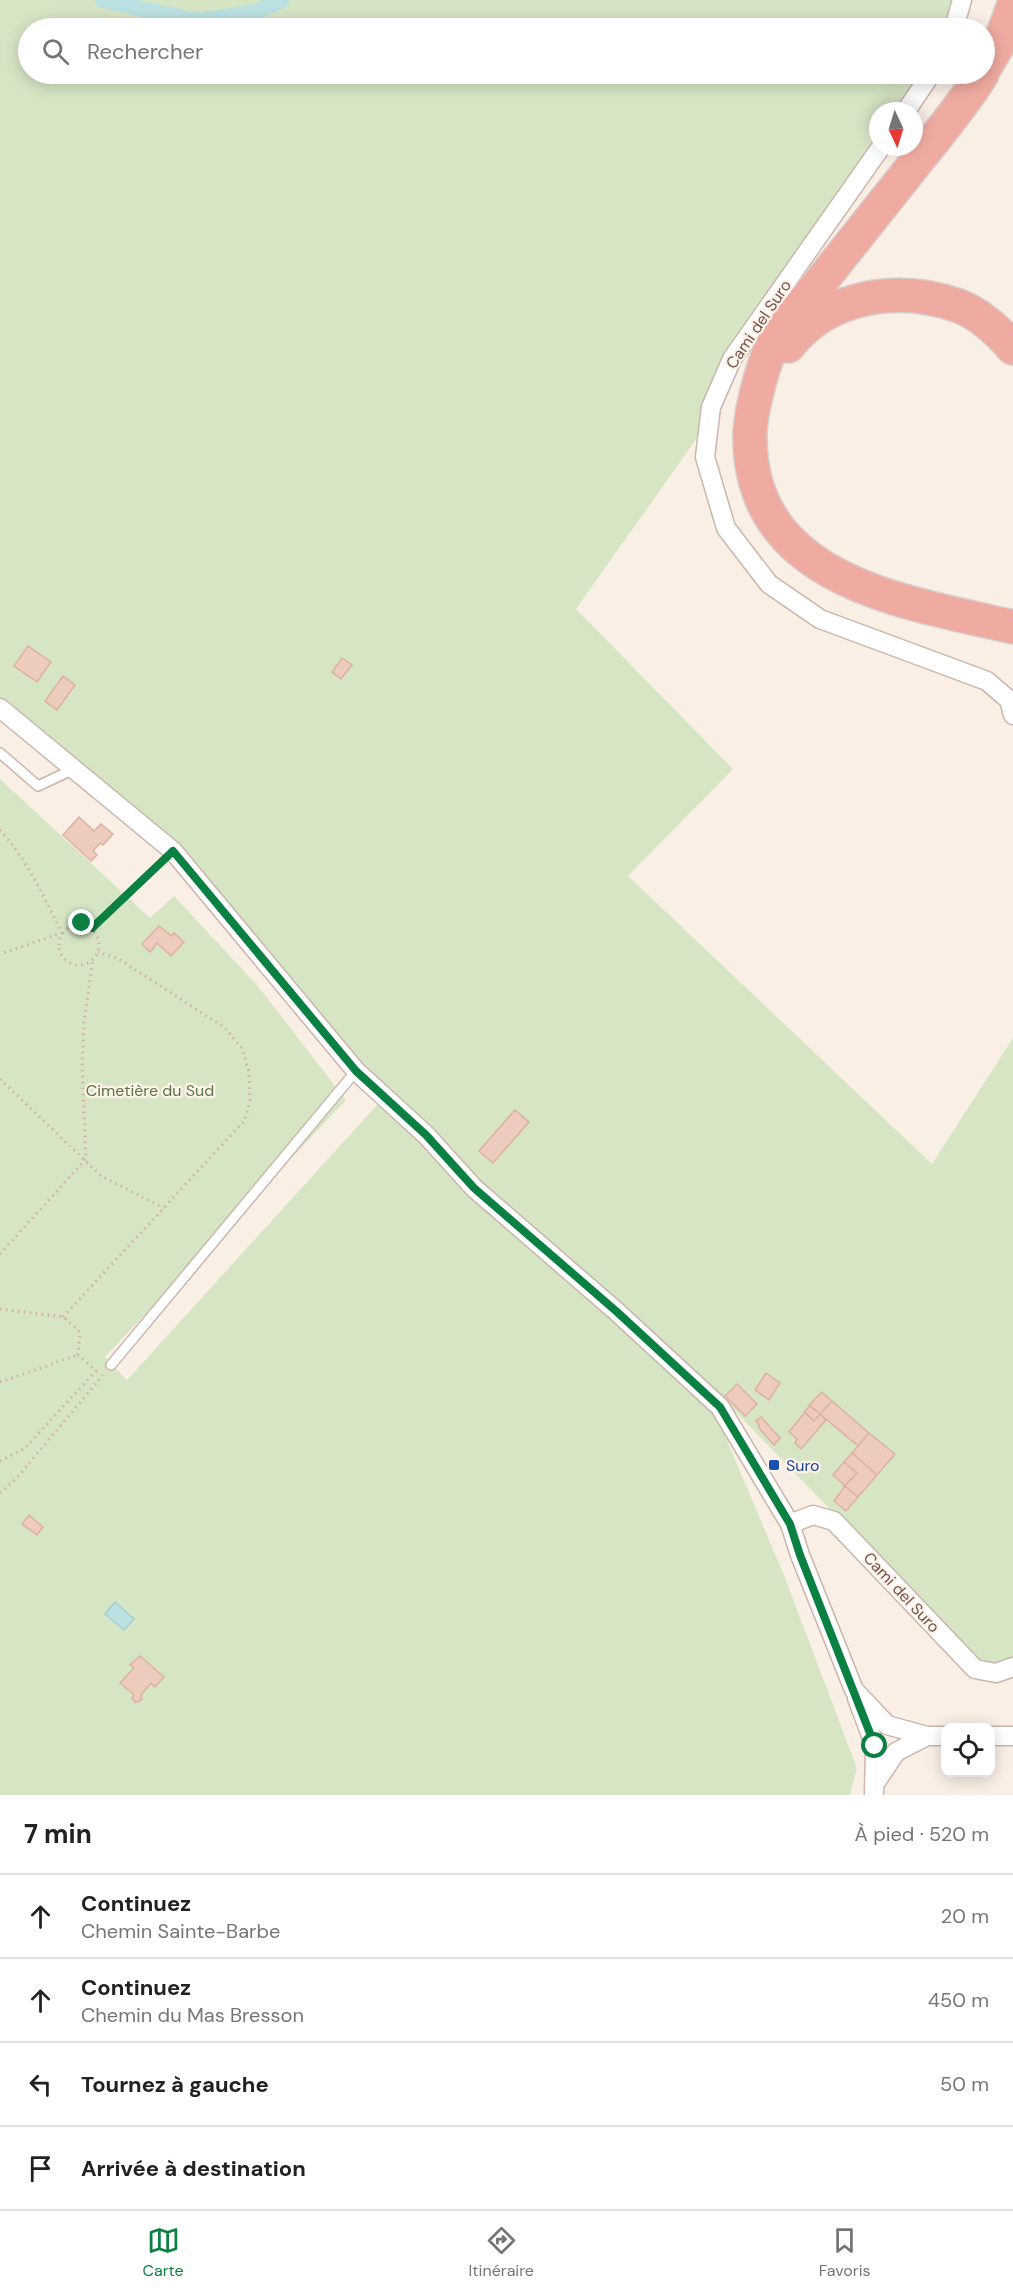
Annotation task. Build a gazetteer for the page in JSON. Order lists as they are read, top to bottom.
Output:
{
  "streets": {
    "street": ["Cami del Suro"]
  },
  "parks": ["Cimetière du Sud"],
  "places": {
    "transit": ["Suro"]
  },
  "north": "bottom",
  "page": {
    "search": "Rechercher",
    "heading": ["7 min", "À pied · 520 m"],
    "list": [
      ["Continuez", "Chemin Sainte-Barbe", "20 m"],
      ["Continuez", "Chemin du Mas Bresson", "450 m"],
      ["Tournez à gauche", "50 m"],
      "Arrivée à destination"
    ],
    "nav": ["Carte", "Itinéraire", "Favoris"]
  }
}
